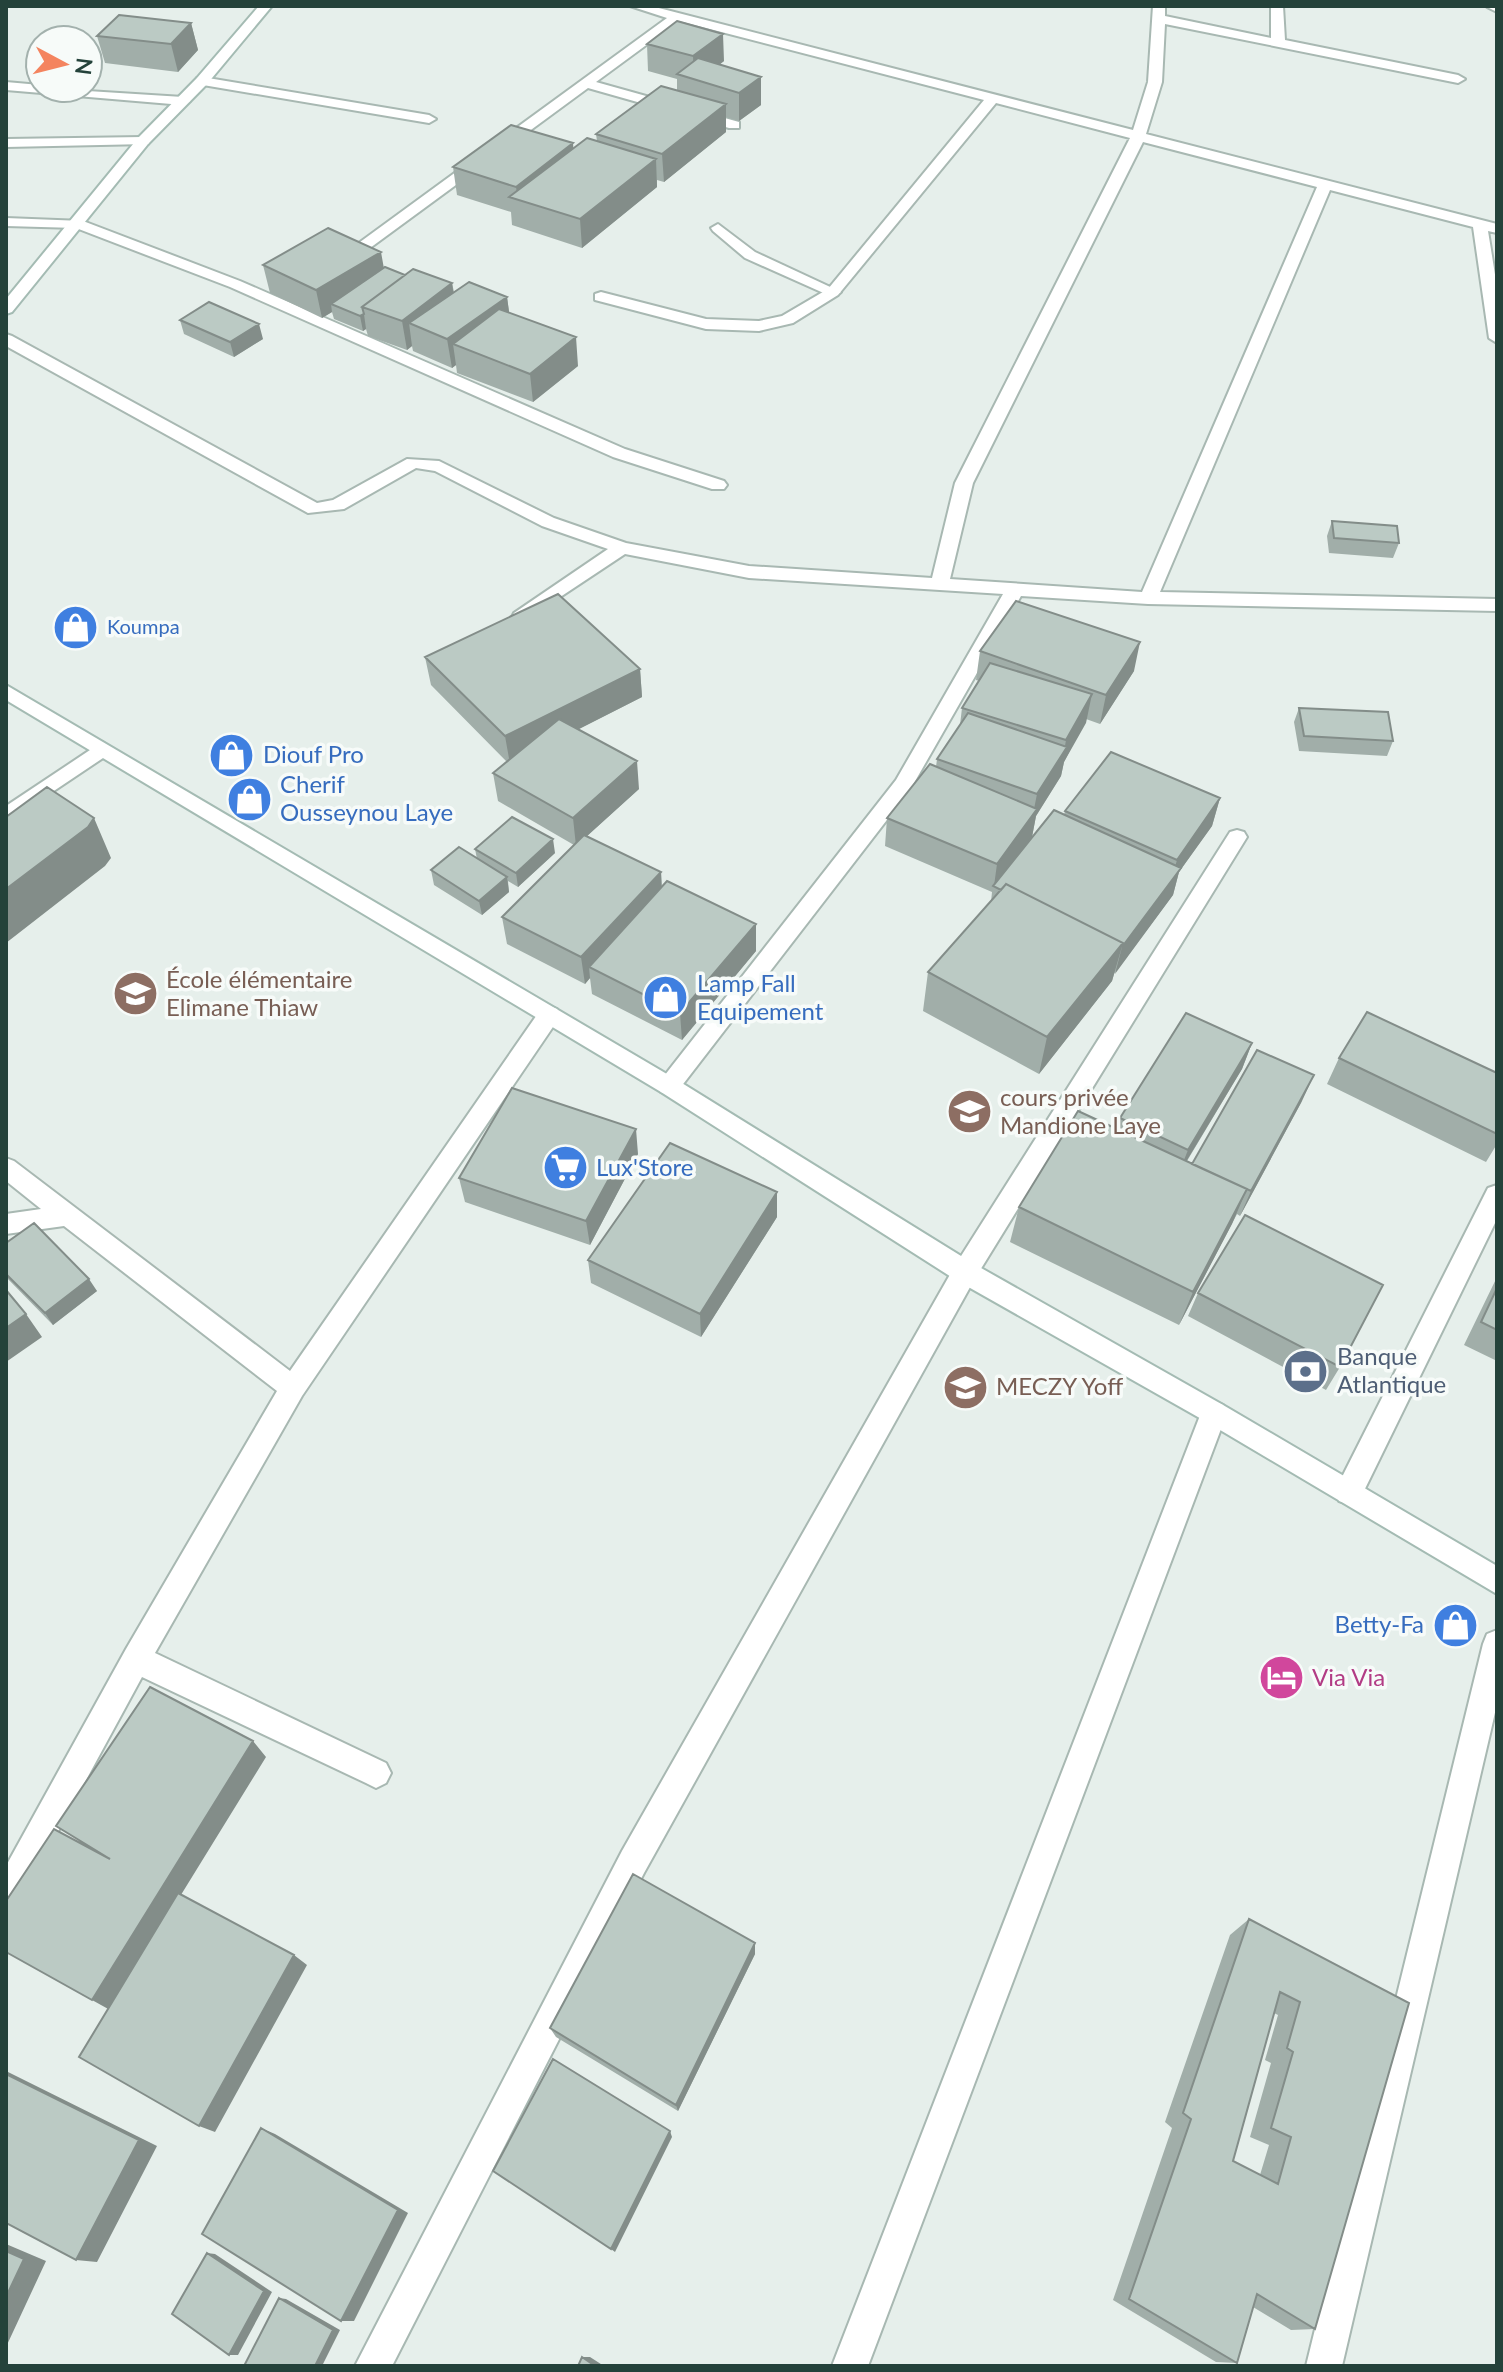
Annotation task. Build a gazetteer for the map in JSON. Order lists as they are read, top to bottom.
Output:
{
  "places": {
    "shop": [
      "Koumpa",
      "Diouf Pro",
      "Cherif Ousseynou Laye",
      "Lamp Fall Equipement",
      "Betty-Fa"
    ],
    "school or university": ["École élémentaire Elimane Thiaw", "cours privée Mandione Laye", "MECZY Yoff"],
    "supermarket": ["Lux'Store"],
    "bank": ["Banque Atlantique"],
    "hotel": ["Via Via"]
  },
  "north": "right"
}
